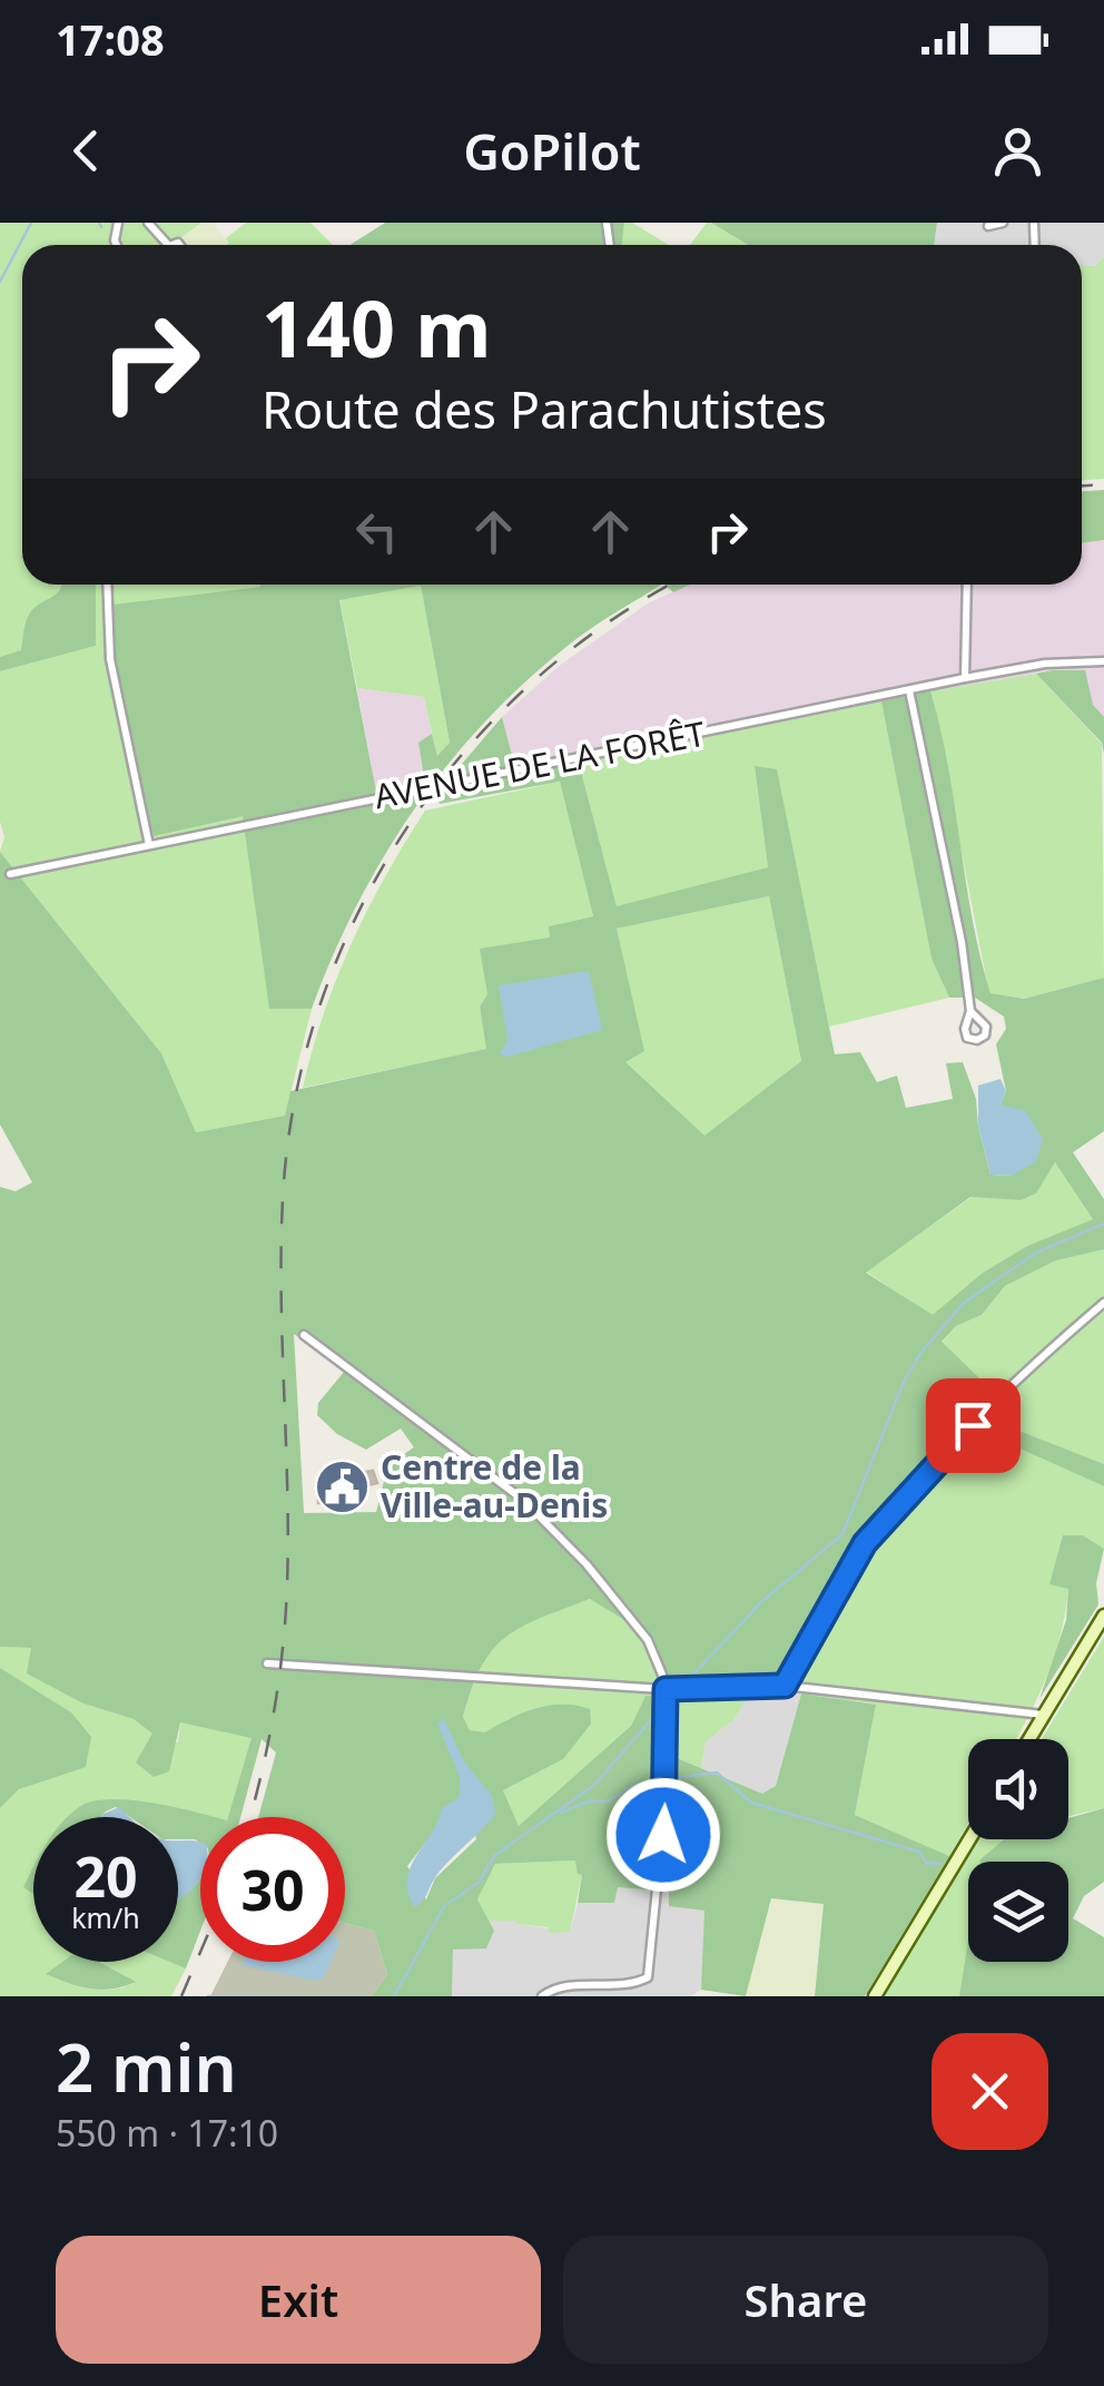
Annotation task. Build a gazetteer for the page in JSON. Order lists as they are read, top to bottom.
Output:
{
  "streets": {
    "street": ["AVENUE DE LA FORÊT"]
  },
  "places": {
    "public building": ["Centre de la Ville-au-Denis"]
  },
  "page": {
    "status": "17:08",
    "header": "GoPilot",
    "turn": ["140 m", "Route des Parachutistes"],
    "speed": "20 km/h",
    "limit": "30",
    "heading": ["2 min", "550 m · 17:10"],
    "buttons": ["Exit", "Share"]
  }
}
